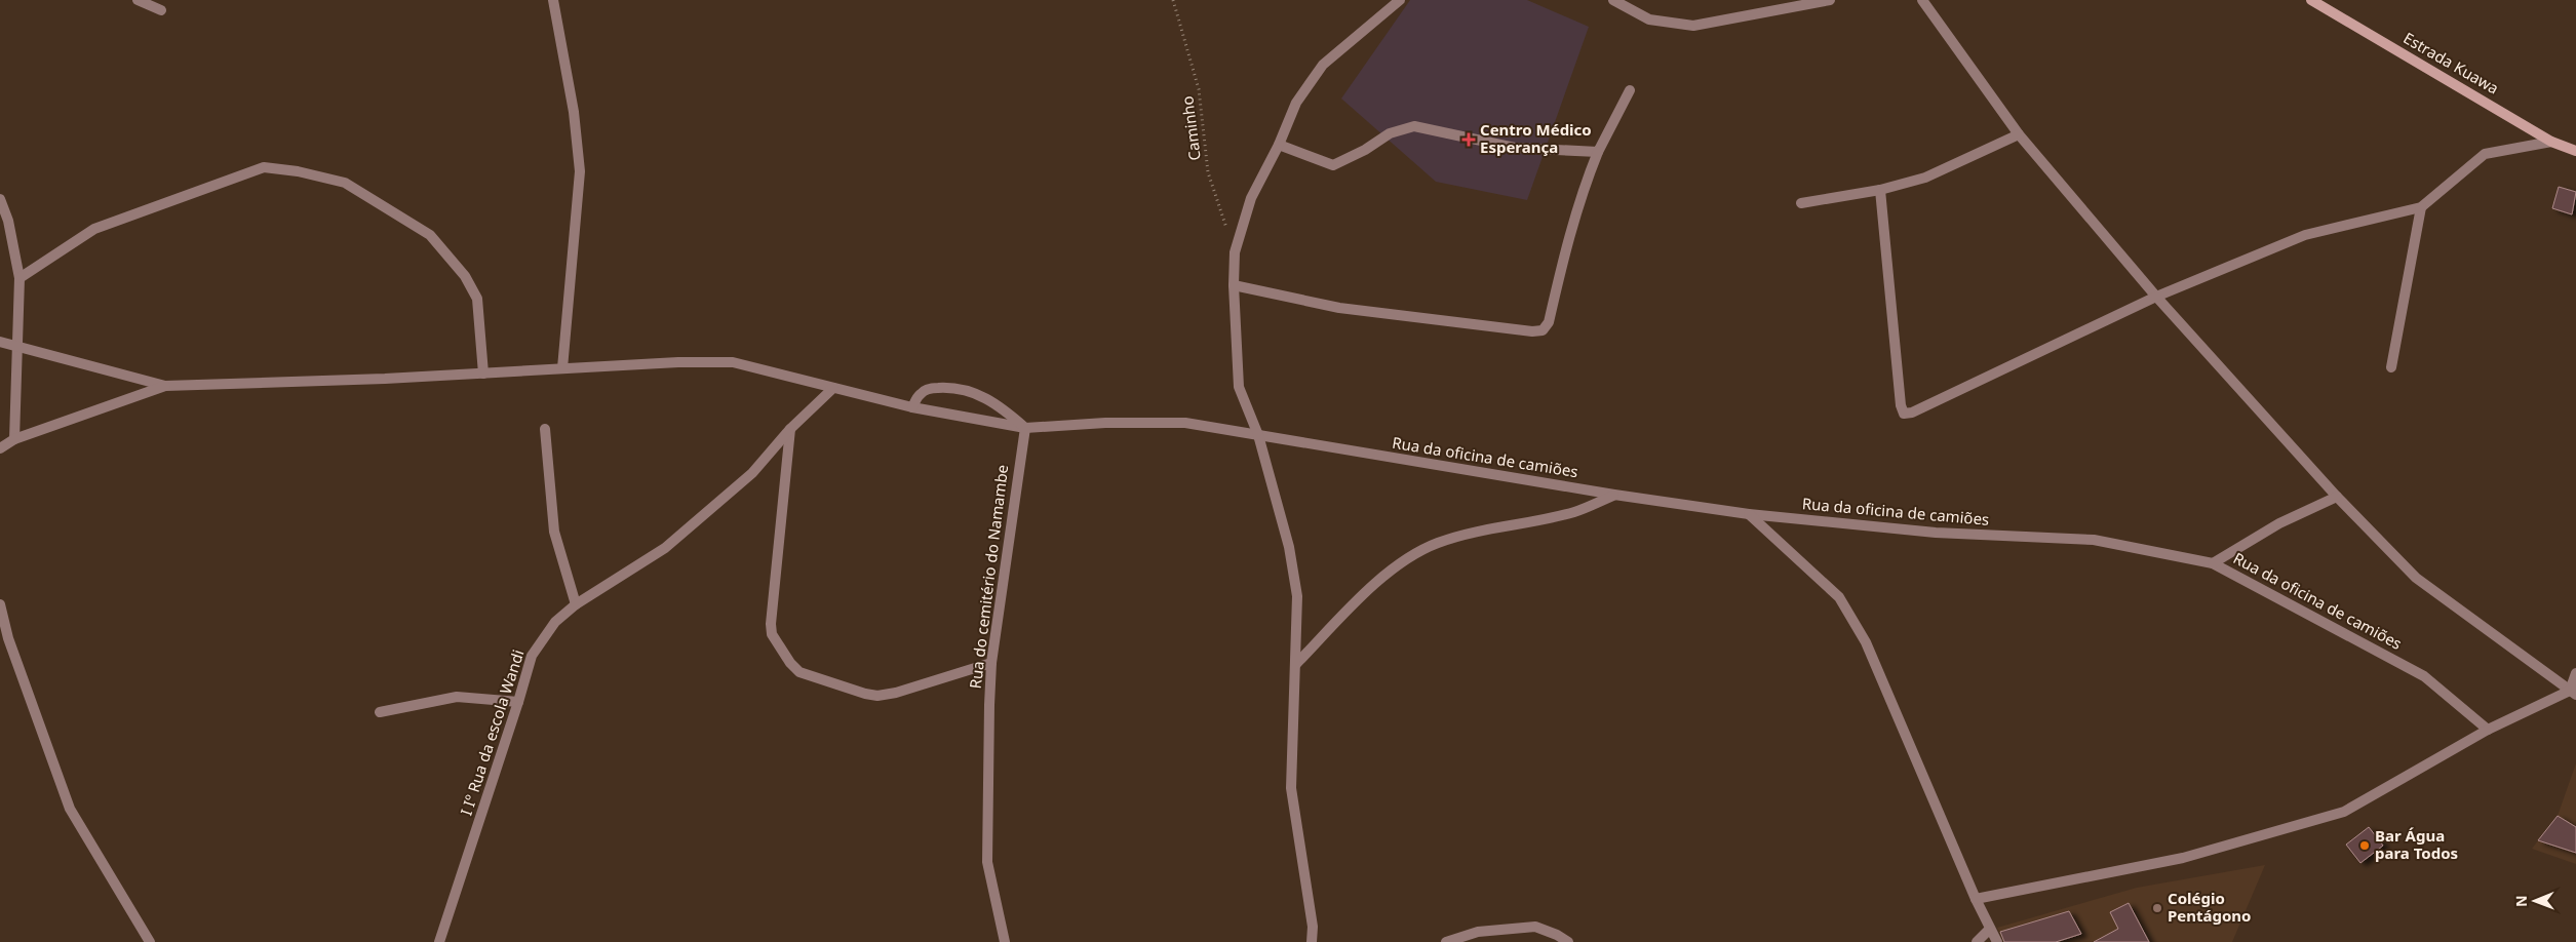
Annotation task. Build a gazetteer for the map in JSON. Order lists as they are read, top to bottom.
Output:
{
  "streets": {
    "street": [
      "Estrada Kuawa",
      "Rua da oficina de camiões",
      "Rua do cemitério do Namambe",
      "I Iº Rua da escola Wandi"
    ],
    "path": ["Caminho"]
  },
  "crossings": [
    ["Rua da oficina de camiões", "Rua do cemitério do Namambe"],
    ["Rua da oficina de camiões", "I Iº Rua da escola Wandi"]
  ],
  "places": {
    "health": ["Centro Médico Esperança"],
    "other": ["Bar Água para Todos", "Colégio Pentágono"]
  },
  "north": "left"
}
